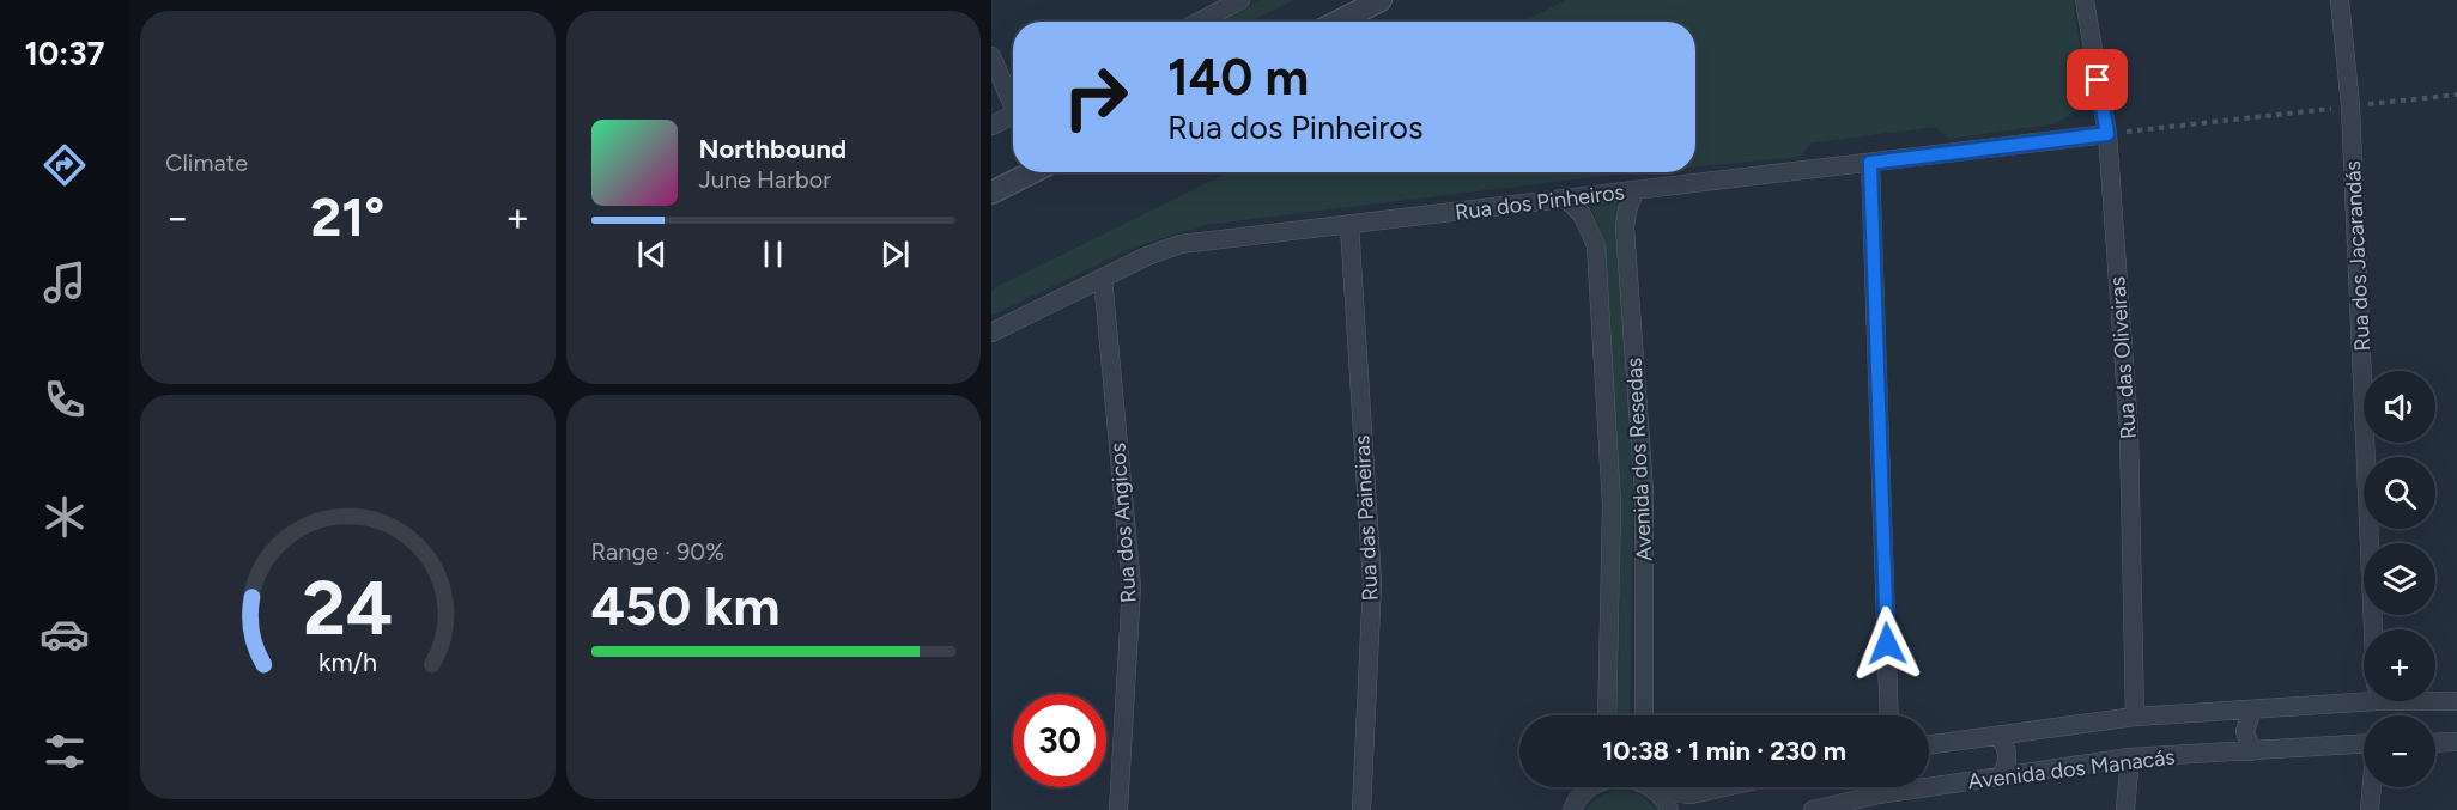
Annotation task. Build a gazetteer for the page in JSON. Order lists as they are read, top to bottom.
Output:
{
  "streets": {
    "street": [
      "Rua dos Pinheiros",
      "Rua dos Jacarandás",
      "Rua das Oliveiras",
      "Avenida dos Resedas",
      "Rua das Paineiras",
      "Rua dos Angicos",
      "Avenida dos Manacás"
    ]
  },
  "crossings": [
    ["Rua dos Pinheiros", "Rua das Oliveiras"],
    ["Rua dos Pinheiros", "Avenida dos Resedas"],
    ["Rua dos Pinheiros", "Rua das Paineiras"],
    ["Rua dos Pinheiros", "Rua dos Angicos"],
    ["Rua das Oliveiras", "Avenida dos Manacás"]
  ],
  "page": {
    "tabs": "10:37",
    "tile": [
      "Climate",
      ["Range · 90%", "450 km"]
    ],
    "turn": ["140 m", "Rua dos Pinheiros"],
    "song": ["Northbound", "June Harbor"],
    "heat": ["−", "21°", "+"],
    "map_buttons": ["+", "−"],
    "limit": "30",
    "trip": "10:38 · 1 min · 230 m",
    "gauge": ["24", "km/h"]
  }
}
